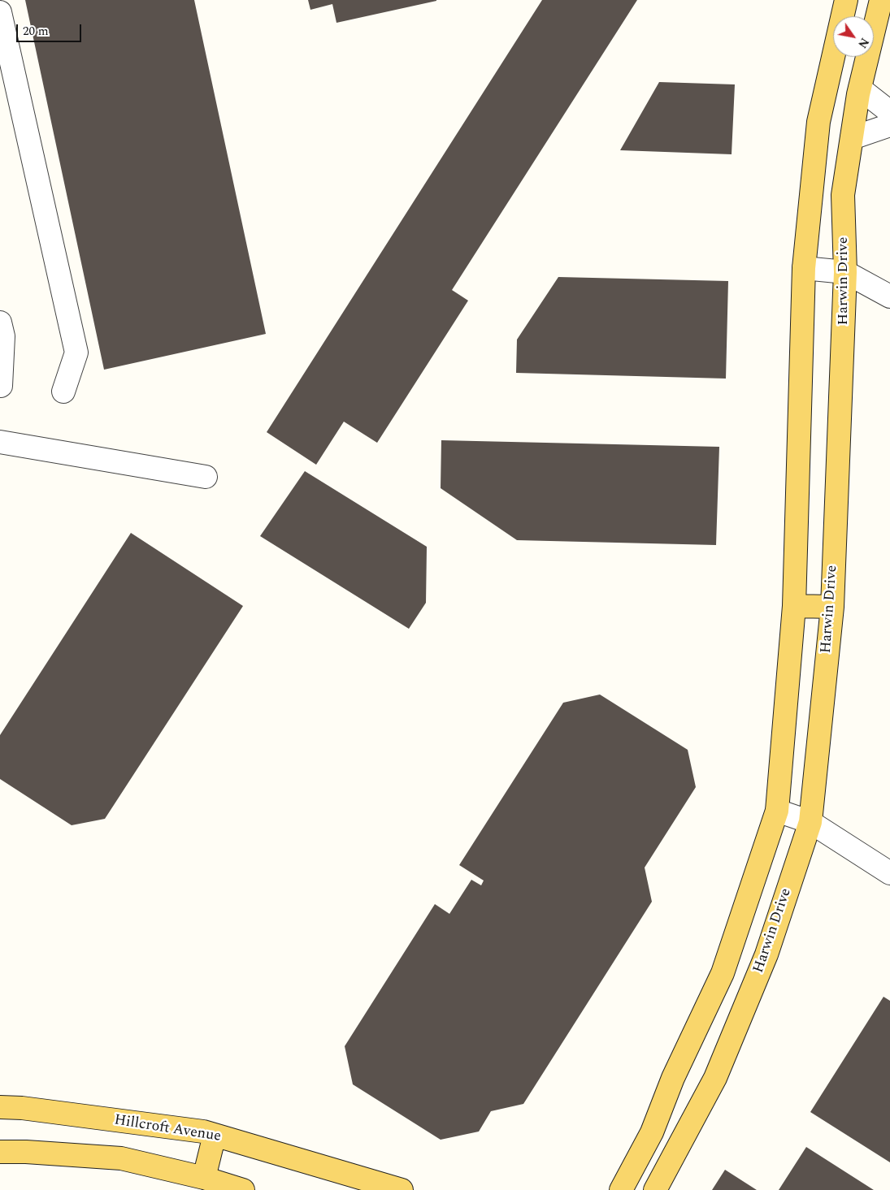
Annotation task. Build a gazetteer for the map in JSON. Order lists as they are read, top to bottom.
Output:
{
  "streets": {
    "main road": ["Harwin Drive", "Hillcroft Avenue"]
  },
  "scale_bar": "20 m",
  "north": "bottom right"
}
